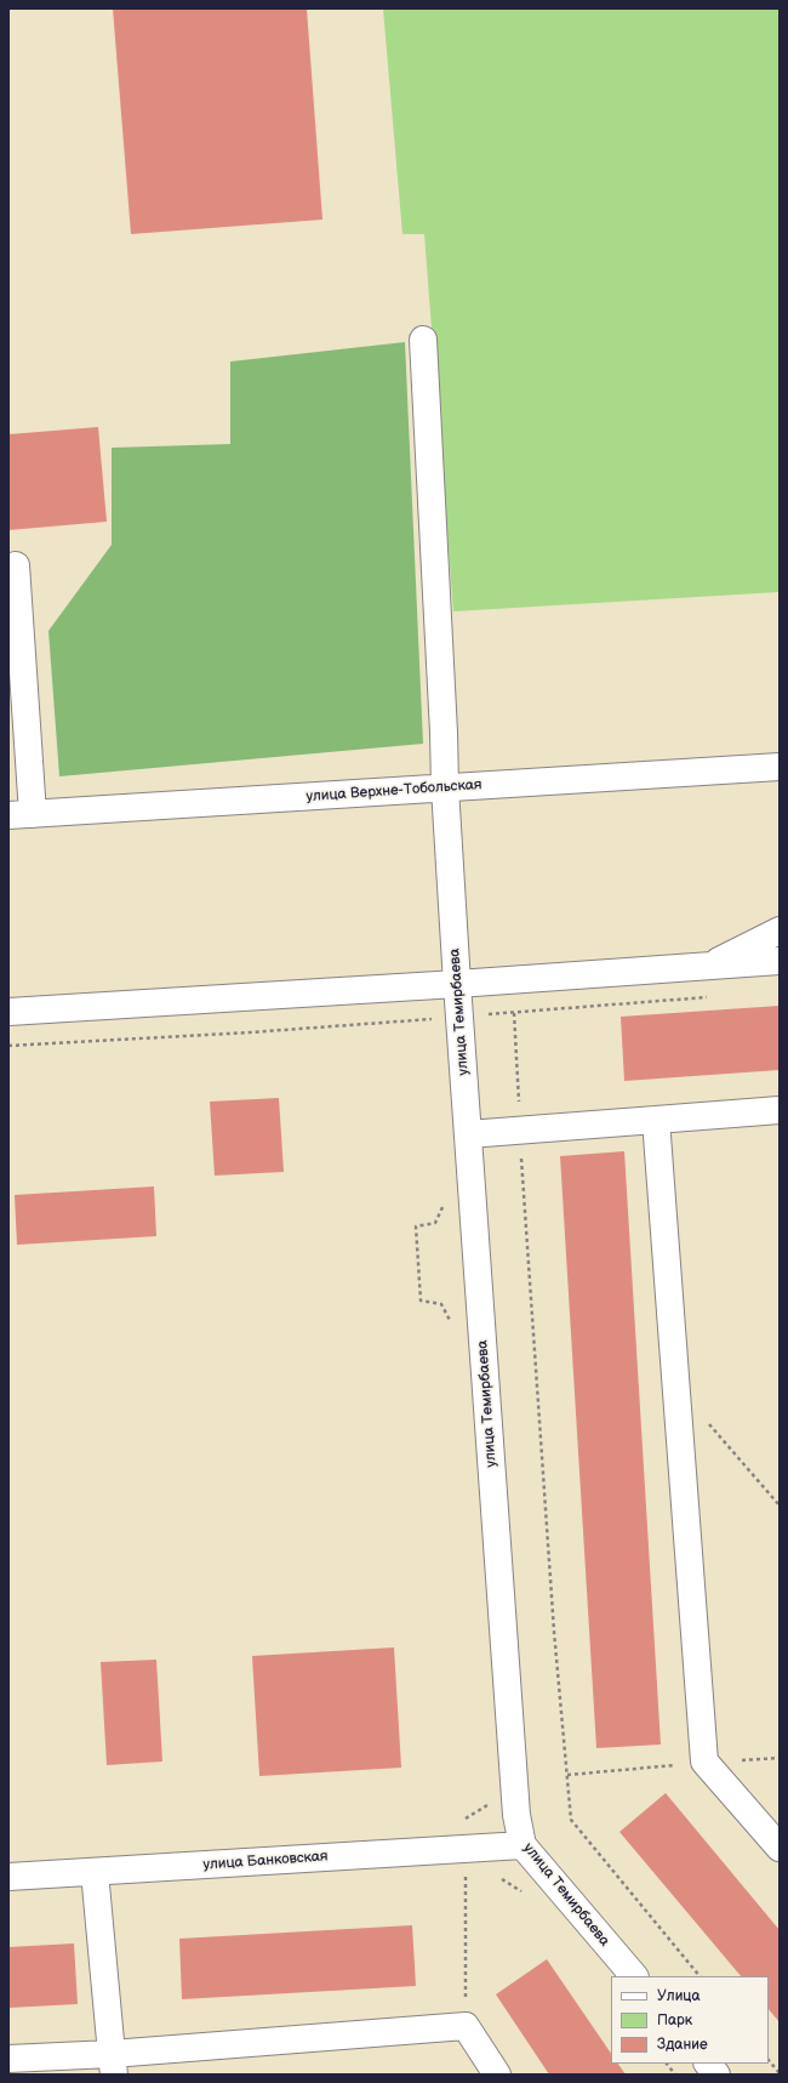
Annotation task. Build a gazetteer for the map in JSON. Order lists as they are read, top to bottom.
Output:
{
  "streets": {
    "street": ["улица Верхне-Тобольская", "улица Темирбаева", "улица Банковская"]
  },
  "crossings": [
    ["улица Верхне-Тобольская", "улица Темирбаева"],
    ["улица Темирбаева", "улица Банковская"]
  ],
  "legend": ["Улица", "Парк", "Здание"]
}
